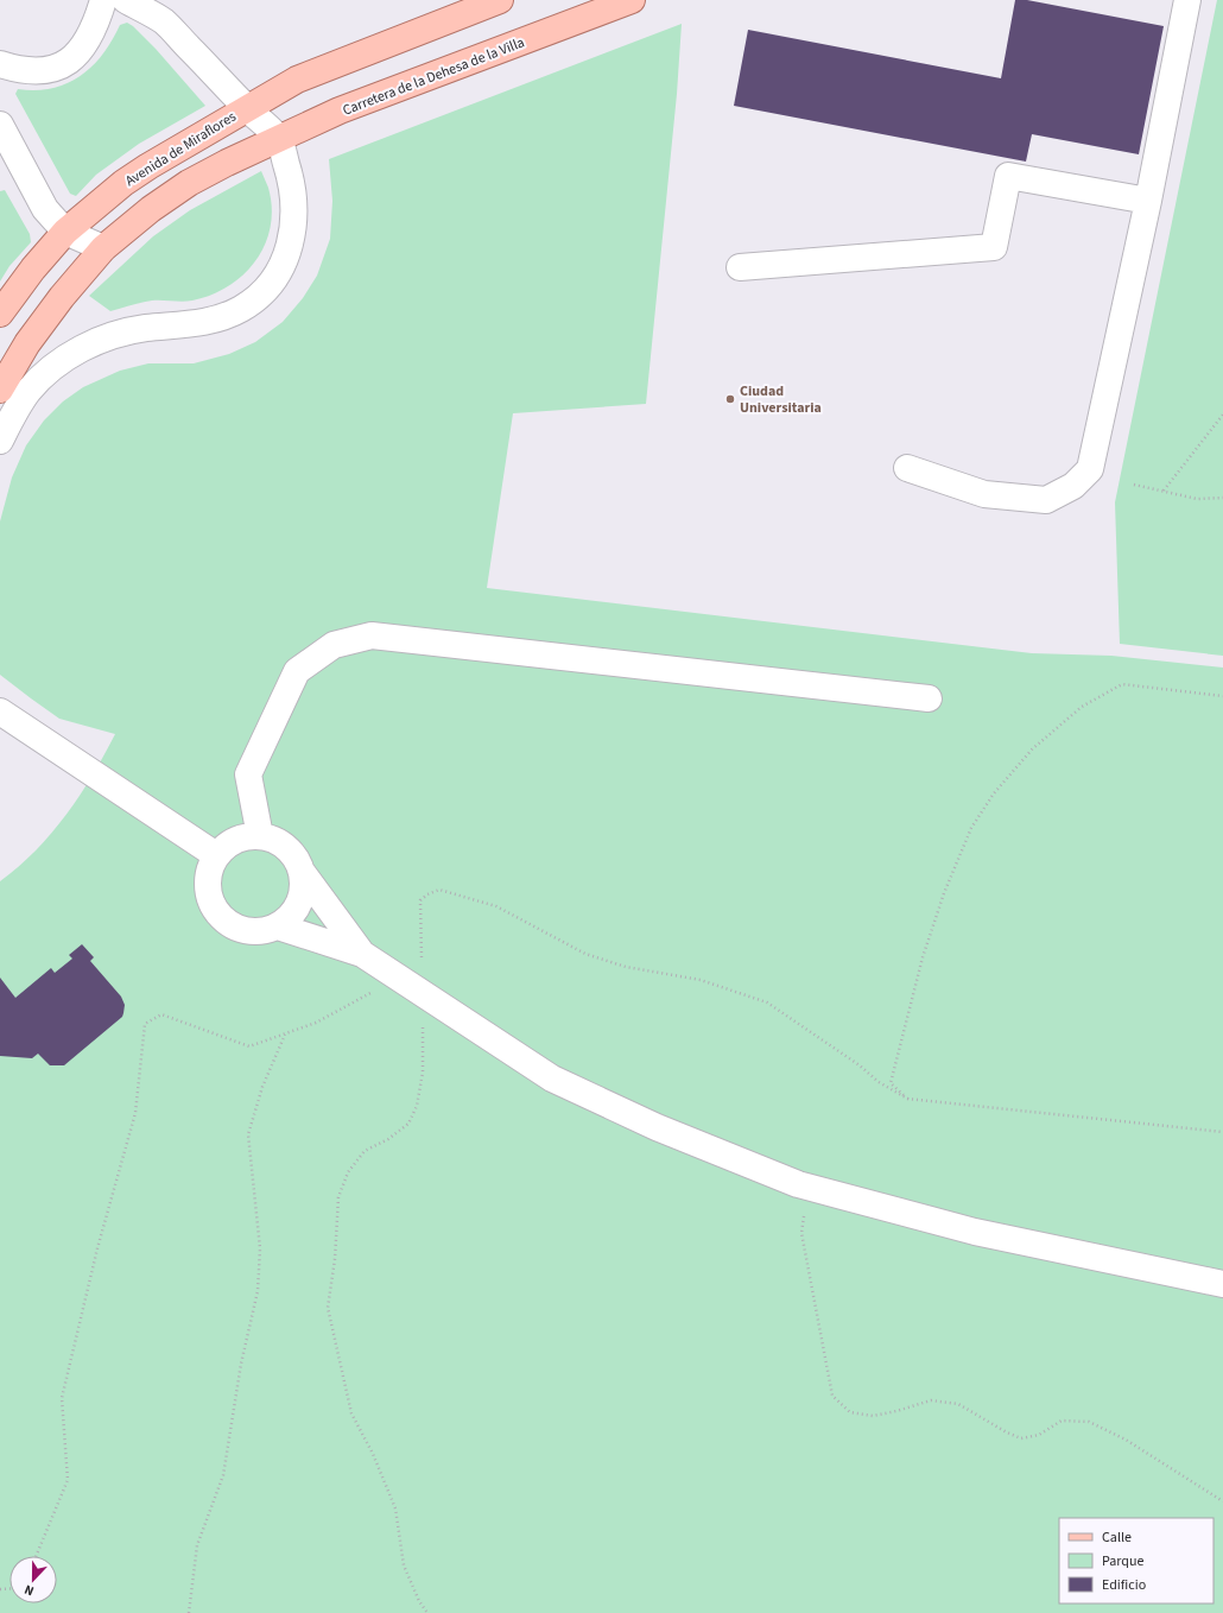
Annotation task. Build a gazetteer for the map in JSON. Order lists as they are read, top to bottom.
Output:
{
  "streets": {
    "main road": ["Carretera de la Dehesa de la Villa", "Avenida de Miraflores"]
  },
  "places": ["Ciudad Universitaria"],
  "legend": ["Calle", "Parque", "Edificio"],
  "north": "bottom"
}
